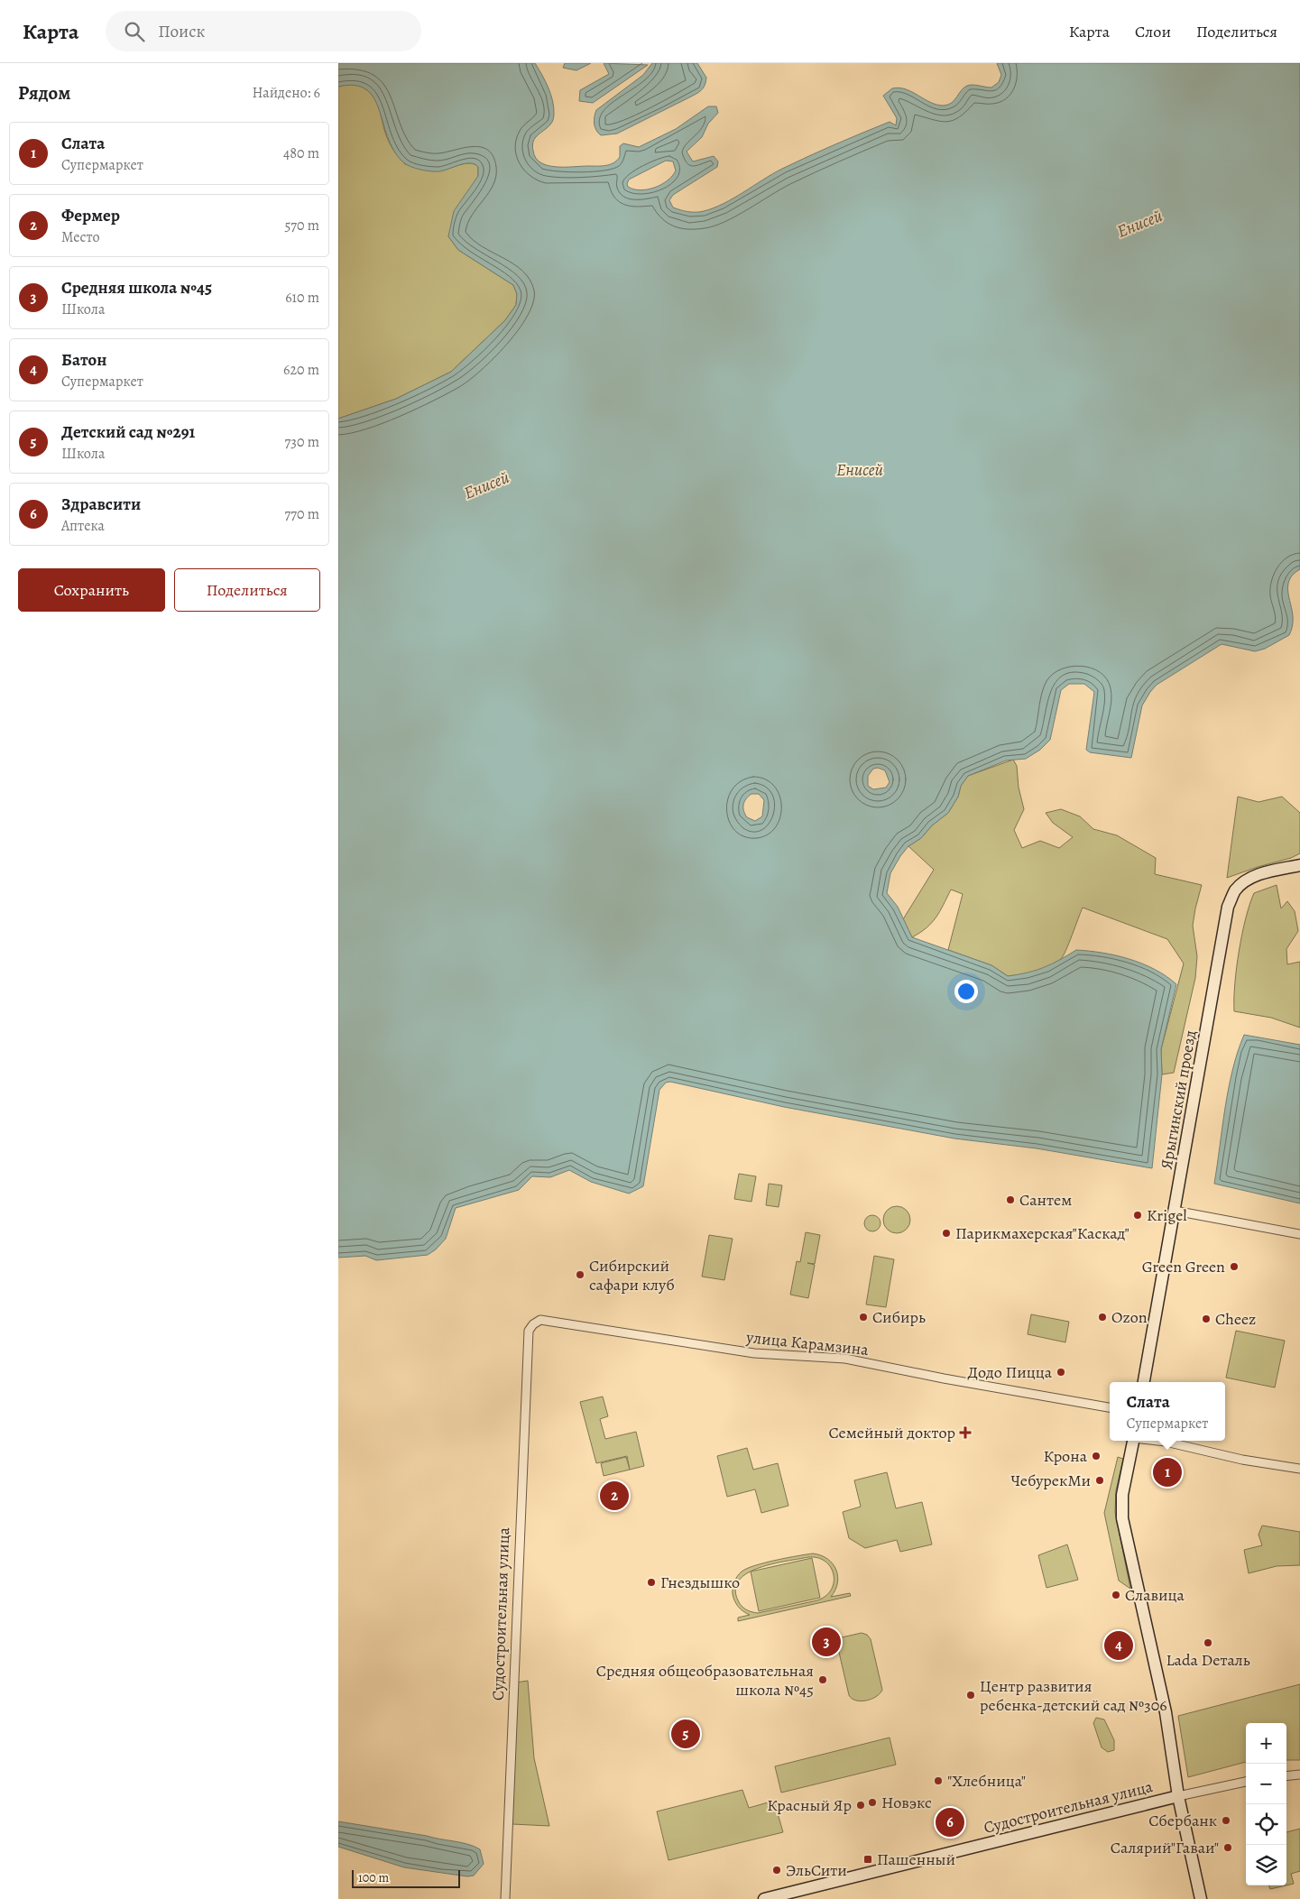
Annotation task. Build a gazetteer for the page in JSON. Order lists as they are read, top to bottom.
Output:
{
  "streets": {
    "main road": ["Ярыгинский проезд", "Судостроительная улица"],
    "street": ["улица Карамзина"]
  },
  "crossings": [
    ["улица Карамзина", "Судостроительная улица"]
  ],
  "water": ["Енисей"],
  "places": {
    "other": [
      "Сантем",
      "Krigel",
      "Парикмахерская\"Каскад\"",
      "Green Green",
      "Сибирский сафари клуб",
      "Сибирь",
      "Ozon",
      "Cheez",
      "Додо Пицца",
      "Крона",
      "ЧебурекМи",
      "Гнездышко",
      "Славица",
      "Lada Dеталь",
      "Средняя общеобразовательная школа №45",
      "Центр развития ребенка-детский сад №306",
      "\"Хлебница\"",
      "Новэкс",
      "Красный Яр",
      "Сбербанк",
      "Салярий\"Гаваи\"",
      "ЭльСити"
    ],
    "health": ["Семейный доктор"],
    "transit": ["Пашенный"]
  },
  "scale_bar": "100 m",
  "page": {
    "header": "Карта",
    "search": "Поиск",
    "nav": ["Карта", "Слои", "Поделиться"],
    "heading": ["Рядом", "Найдено: 6"],
    "list": [
      {
        "mark": "1",
        "name": "Слата",
        "note": "Супермаркет",
        "value": "480 m"
      },
      {
        "mark": "2",
        "name": "Фермер",
        "note": "Место",
        "value": "570 m"
      },
      {
        "mark": "3",
        "name": "Средняя школа №45",
        "note": "Школа",
        "value": "610 m"
      },
      {
        "mark": "4",
        "name": "Батон",
        "note": "Супермаркет",
        "value": "620 m"
      },
      {
        "mark": "5",
        "name": "Детский сад №291",
        "note": "Школа",
        "value": "730 m"
      },
      {
        "mark": "6",
        "name": "Здравсити",
        "note": "Аптека",
        "value": "770 m"
      }
    ],
    "buttons": ["Сохранить", "Поделиться"],
    "popup": ["Слата", "Супермаркет"],
    "pins": [
      "1",
      "2",
      "3",
      "4",
      "5",
      "6"
    ],
    "map_buttons": ["+", "−"],
    "scale": "100 m"
  }
}
